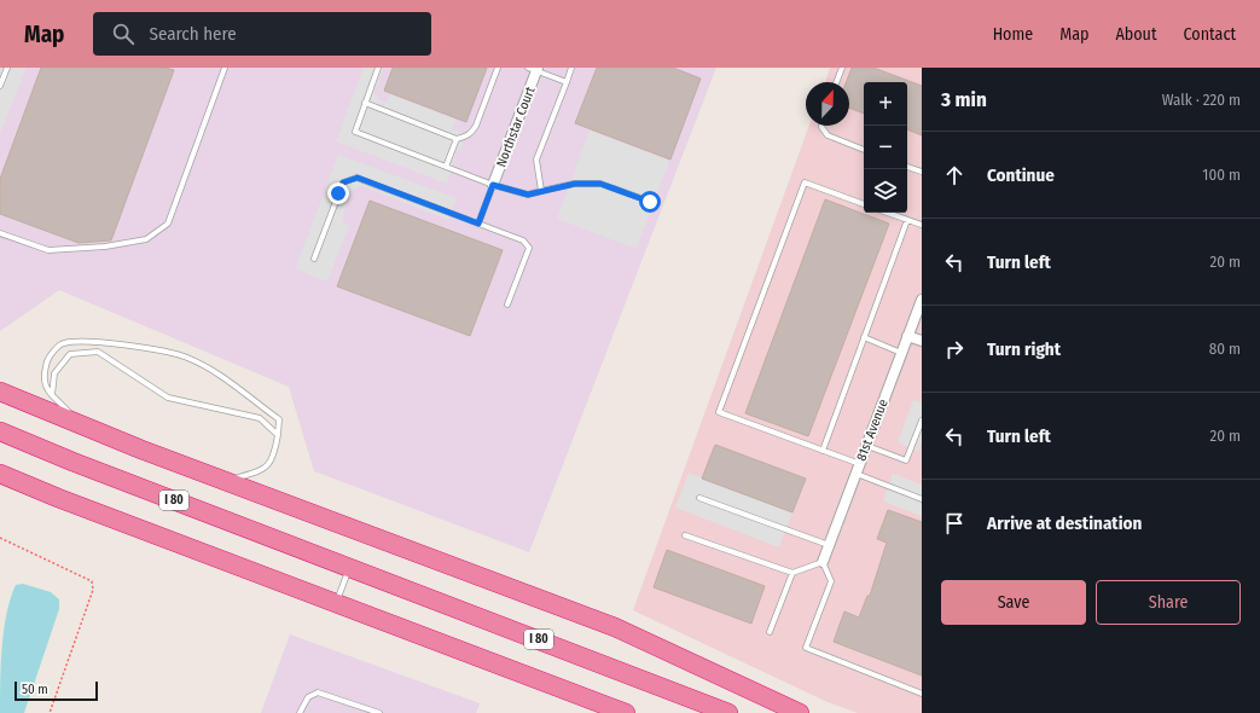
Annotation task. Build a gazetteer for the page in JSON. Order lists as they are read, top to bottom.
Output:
{
  "streets": {
    "highway": ["I 80"],
    "street": ["Northstar Court", "81st Avenue"]
  },
  "scale_bar": "50 m",
  "north": "top",
  "page": {
    "header": "Map",
    "search": "Search here",
    "nav": [
      "Home",
      "Map",
      "About",
      "Contact"
    ],
    "heading": ["3 min", "Walk · 220 m"],
    "map_buttons": ["+", "−"],
    "list": [
      ["Continue", "100 m"],
      ["Turn left", "20 m"],
      ["Turn right", "80 m"],
      ["Turn left", "20 m"],
      "Arrive at destination"
    ],
    "buttons": ["Save", "Share"],
    "scale": "50 m"
  }
}
